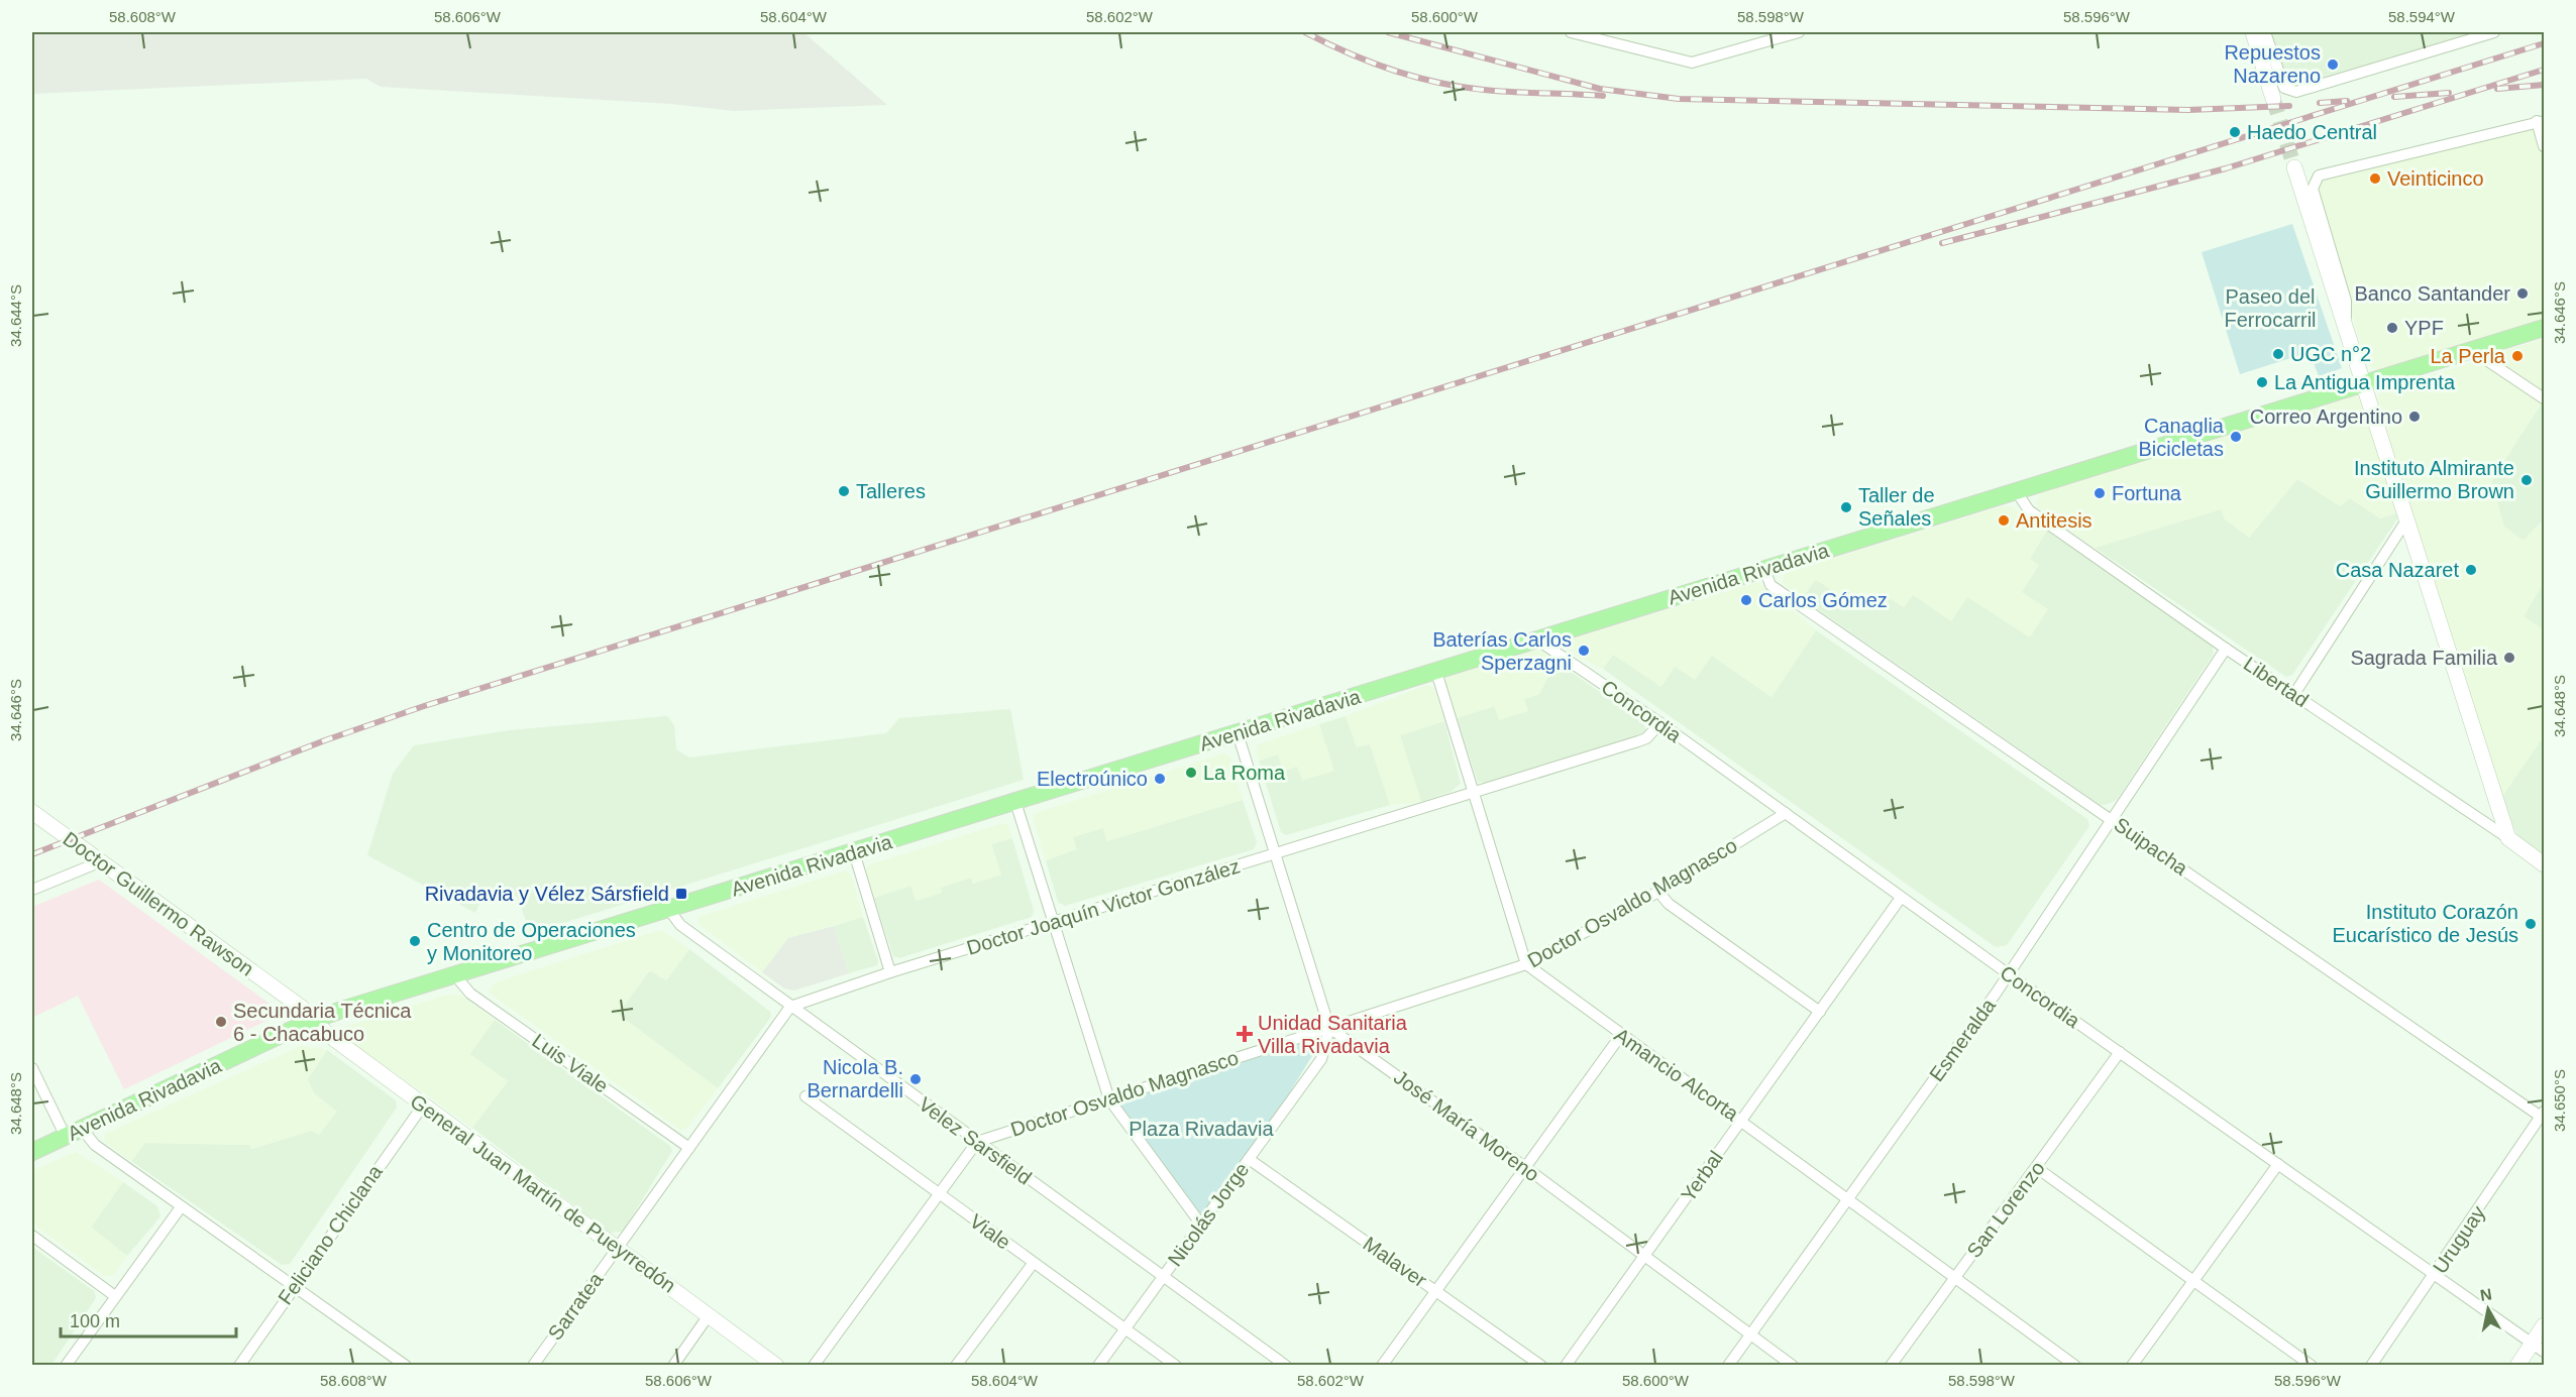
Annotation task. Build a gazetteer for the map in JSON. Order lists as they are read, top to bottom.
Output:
{
  "streets": {
    "main road": ["Avenida Rivadavia"],
    "street": [
      "Libertad",
      "Concordia",
      "Suipacha",
      "Doctor Osvaldo Magnasco",
      "Doctor Guillermo Rawson",
      "Doctor Joaquín Victor González",
      "Esmeralda",
      "Luis Viale",
      "Amancio Alcorta",
      "José María Moreno",
      "Velez Sarsfield",
      "Yerbal",
      "General Juan Martín de Pueyrredón",
      "San Lorenzo",
      "Nicolás Jorge",
      "Viale",
      "Feliciano Chiclana",
      "Uruguay",
      "Malaver",
      "Sarratea"
    ]
  },
  "crossings": [
    ["Avenida Rivadavia", "Libertad"],
    ["Avenida Rivadavia", "Concordia"],
    ["Avenida Rivadavia", "Suipacha"],
    ["Avenida Rivadavia", "Doctor Guillermo Rawson"],
    ["Avenida Rivadavia", "Luis Viale"],
    ["Avenida Rivadavia", "Velez Sarsfield"],
    ["Avenida Rivadavia", "General Juan Martín de Pueyrredón"],
    ["Libertad", "Esmeralda"],
    ["Concordia", "Doctor Osvaldo Magnasco"],
    ["Concordia", "Doctor Joaquín Victor González"],
    ["Concordia", "Esmeralda"],
    ["Concordia", "Yerbal"],
    ["Concordia", "San Lorenzo"],
    ["Concordia", "Uruguay"],
    ["Suipacha", "Esmeralda"],
    ["Suipacha", "Uruguay"],
    ["Doctor Osvaldo Magnasco", "Amancio Alcorta"],
    ["Doctor Osvaldo Magnasco", "José María Moreno"],
    ["Doctor Osvaldo Magnasco", "Velez Sarsfield"],
    ["Doctor Osvaldo Magnasco", "Nicolás Jorge"],
    ["Doctor Guillermo Rawson", "General Juan Martín de Pueyrredón"],
    ["Doctor Joaquín Victor González", "Velez Sarsfield"],
    ["Esmeralda", "Amancio Alcorta"],
    ["Esmeralda", "José María Moreno"],
    ["Amancio Alcorta", "Yerbal"],
    ["Amancio Alcorta", "San Lorenzo"],
    ["José María Moreno", "Yerbal"],
    ["José María Moreno", "Nicolás Jorge"],
    ["Velez Sarsfield", "Nicolás Jorge"],
    ["General Juan Martín de Pueyrredón", "Feliciano Chiclana"],
    ["General Juan Martín de Pueyrredón", "Sarratea"],
    ["Nicolás Jorge", "Viale"],
    ["Nicolás Jorge", "Malaver"]
  ],
  "parks": ["Paseo del Ferrocarril", "Plaza Rivadavia"],
  "places": {
    "other": [
      "Repuestos Nazareno",
      "Haedo Central",
      "Veinticinco",
      "Banco Santander",
      "YPF",
      "UGC n°2",
      "La Perla",
      "La Antigua Imprenta",
      "Correo Argentino",
      "Canaglia Bicicletas",
      "Instituto Almirante Guillermo Brown",
      "Talleres",
      "Fortuna",
      "Taller de Señales",
      "Antitesis",
      "Casa Nazaret",
      "Carlos Gómez",
      "Baterías Carlos Sperzagni",
      "Sagrada Familia",
      "La Roma",
      "Electroúnico",
      "Instituto Corazón Eucarístico de Jesús",
      "Centro de Operaciones y Monitoreo",
      "Secundaria Técnica 6 - Chacabuco",
      "Nicola B. Bernardelli"
    ],
    "transit": ["Rivadavia y Vélez Sársfield"],
    "health": ["Unidad Sanitaria Villa Rivadavia"]
  },
  "scale_bar": "100 m",
  "north": "top",
  "coordinates": [
    "58.608°W",
    "58.606°W",
    "58.604°W",
    "58.602°W",
    "58.600°W",
    "58.598°W",
    "58.596°W",
    "58.594°W",
    "34.646°S",
    "34.644°S",
    "34.648°S",
    "34.650°S"
  ]
}
